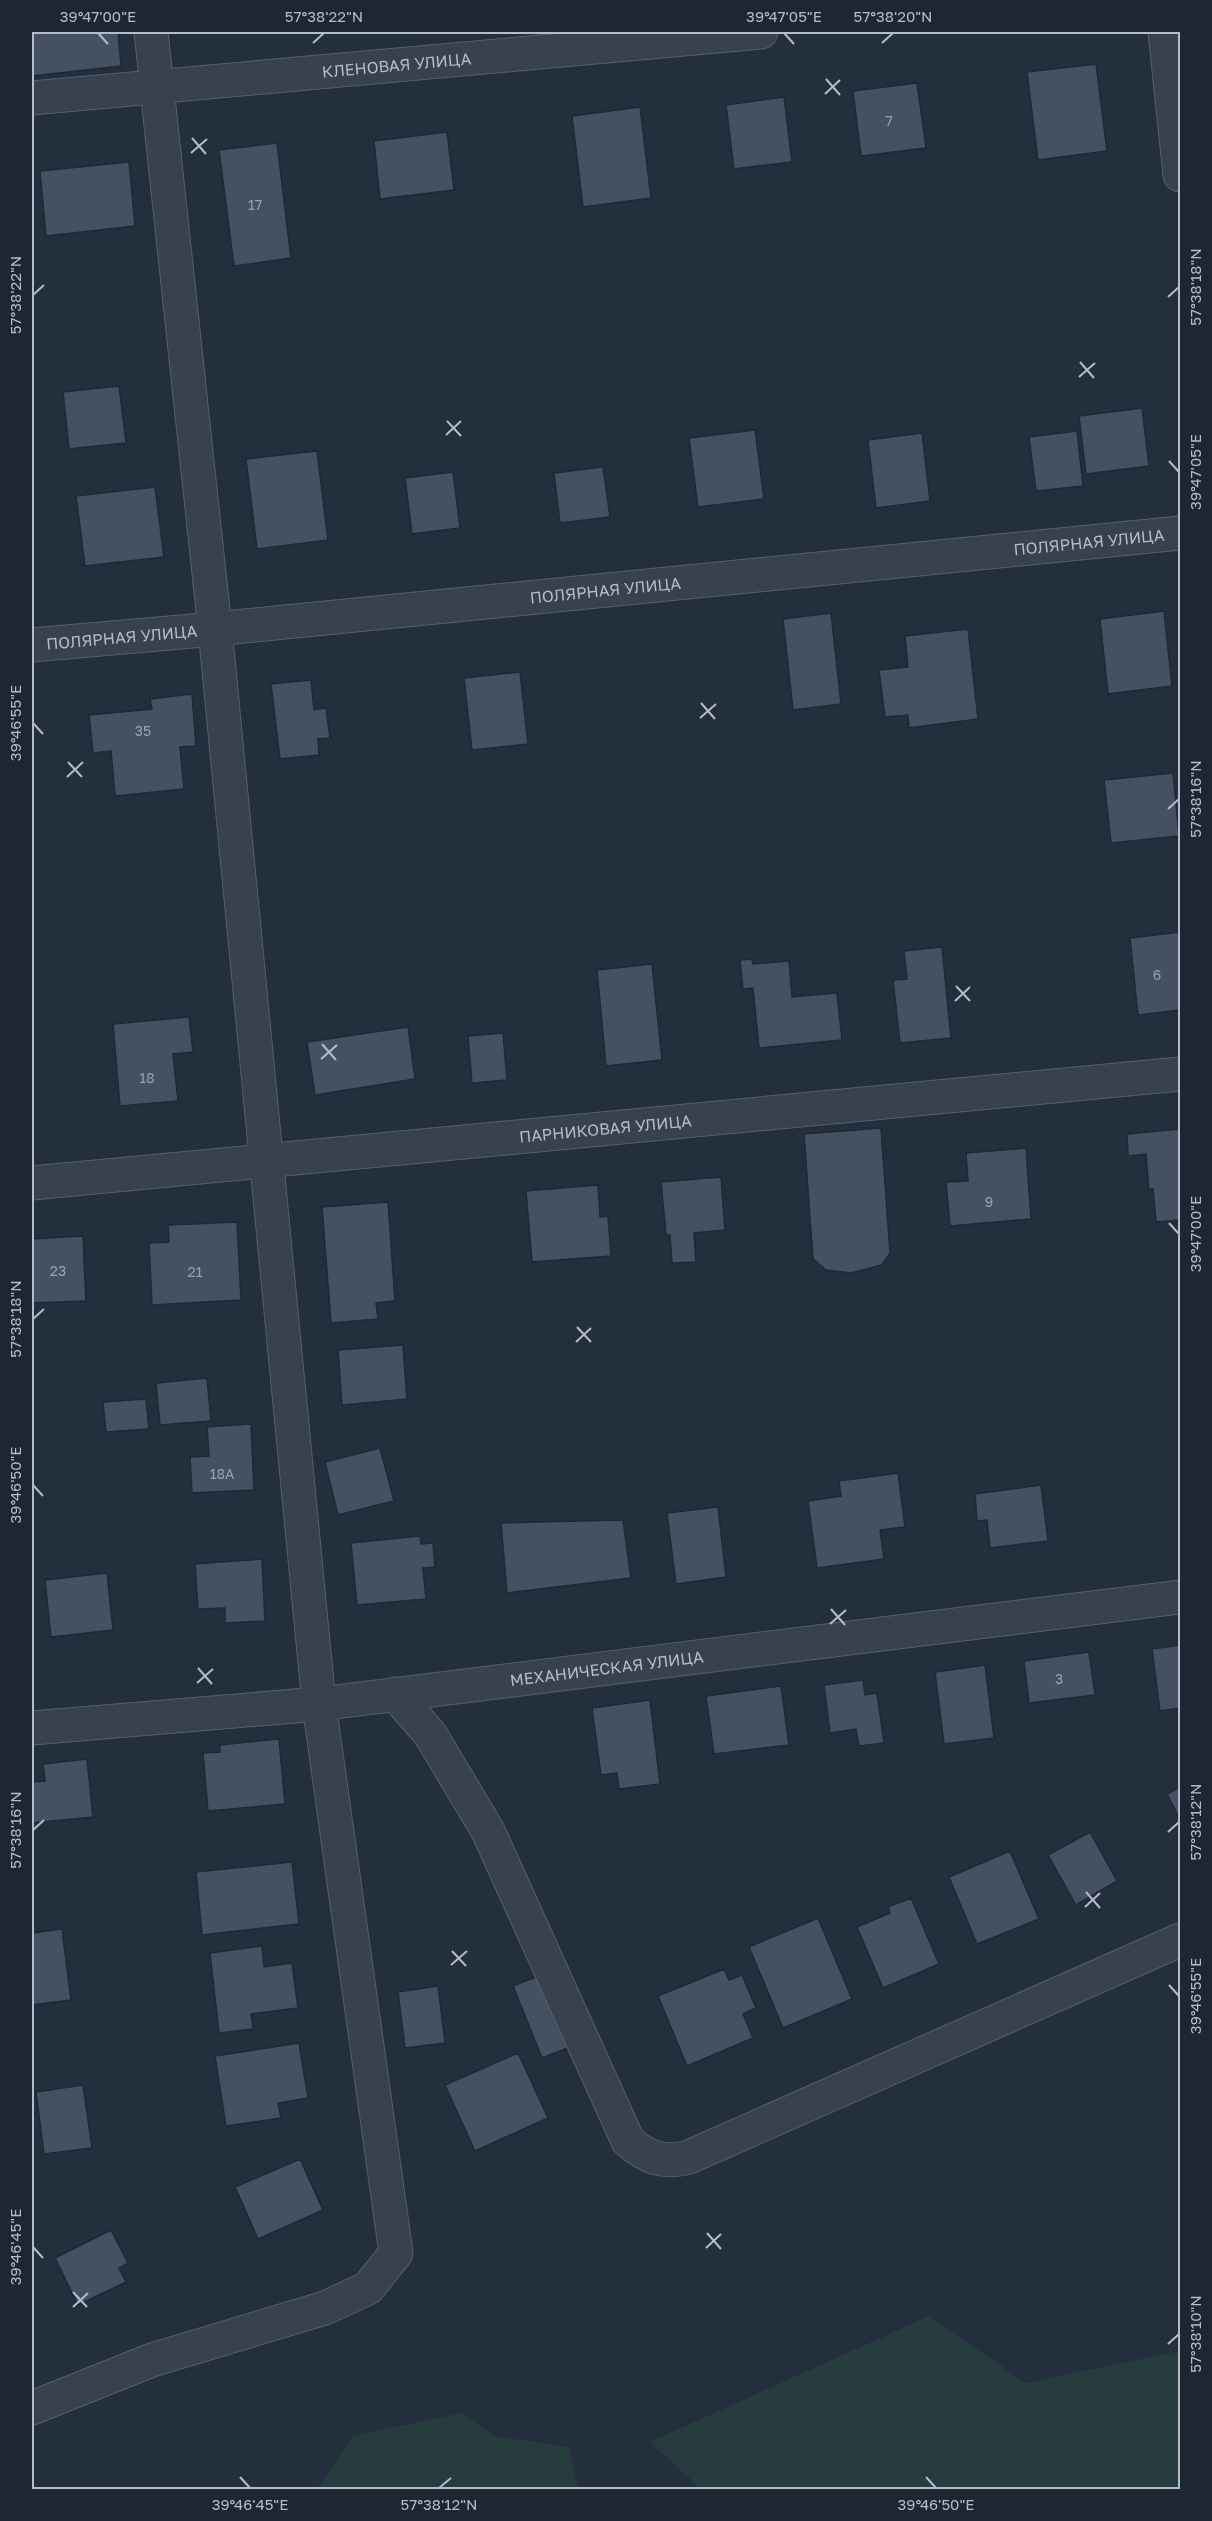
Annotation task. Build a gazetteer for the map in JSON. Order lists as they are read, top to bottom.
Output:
{
  "streets": {
    "street": [
      "КЛЕНОВАЯ УЛИЦА",
      "ПОЛЯРНАЯ УЛИЦА",
      "ПАРНИКОВАЯ УЛИЦА",
      "МЕХАНИЧЕСКАЯ УЛИЦА"
    ]
  },
  "house_numbers": [
    "7",
    "17",
    "35",
    "6",
    "18",
    "9",
    "23",
    "21",
    "18А",
    "3"
  ],
  "coordinates": [
    "39°47'00\"E",
    "57°38'22\"N",
    "39°47'05\"E",
    "57°38'20\"N",
    "57°38'18\"N",
    "39°46'55\"E",
    "57°38'16\"N",
    "39°46'50\"E",
    "57°38'12\"N",
    "39°46'45\"E",
    "57°38'10\"N"
  ]
}
